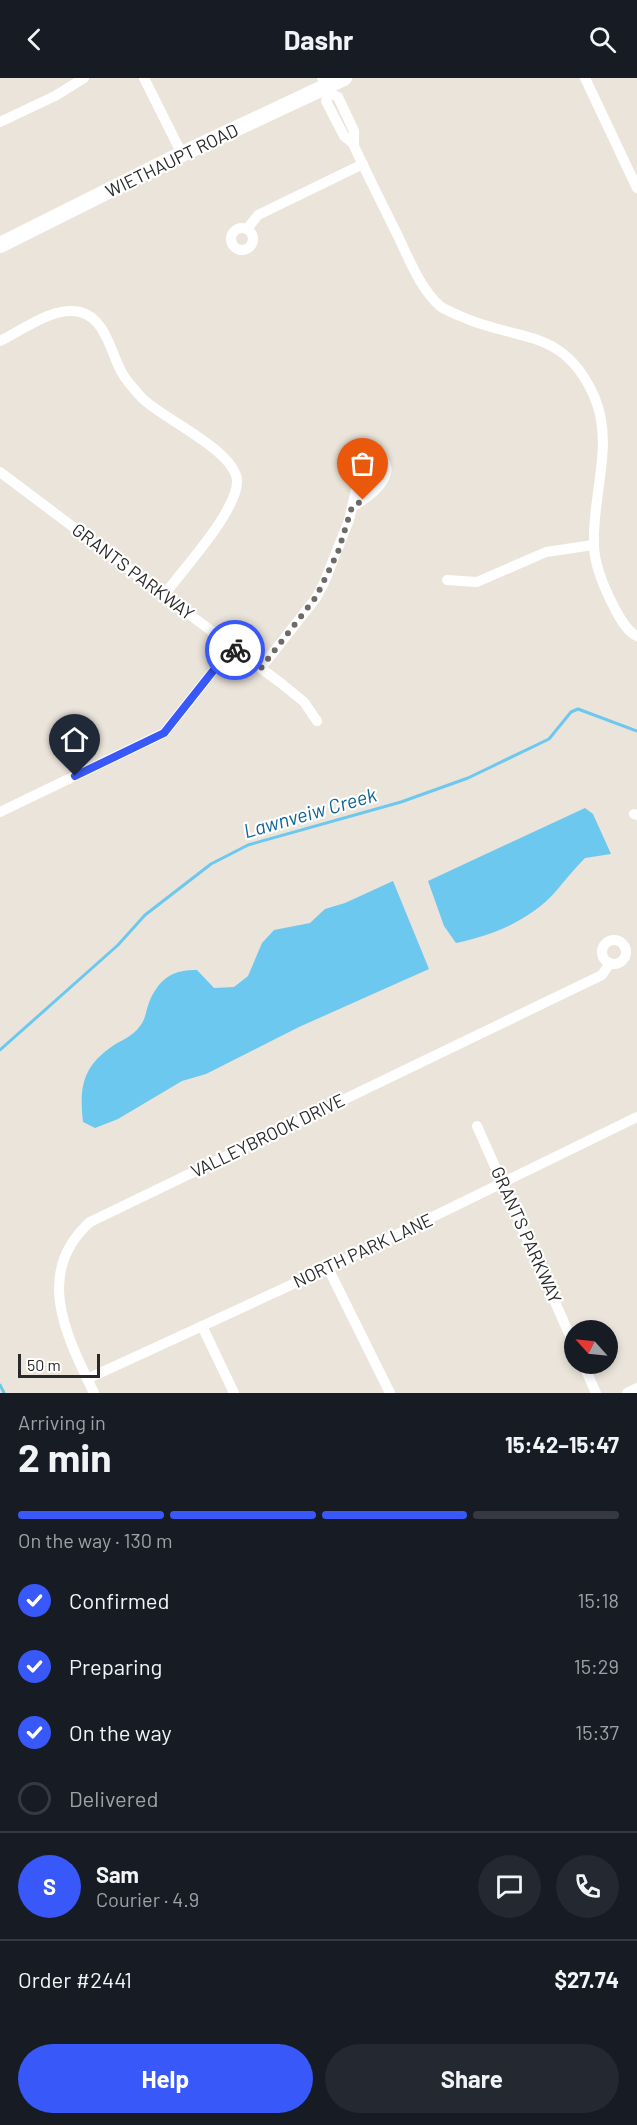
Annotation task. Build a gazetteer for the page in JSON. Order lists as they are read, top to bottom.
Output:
{
  "streets": {
    "street": [
      "WIETHAUPT ROAD",
      "GRANTS PARKWAY",
      "VALLEYBROOK DRIVE",
      "NORTH PARK LANE"
    ]
  },
  "crossings": [
    ["GRANTS PARKWAY", "NORTH PARK LANE"],
    ["VALLEYBROOK DRIVE", "NORTH PARK LANE"]
  ],
  "water": ["Lawnveiw Creek"],
  "scale_bar": "50 m",
  "north": "top left",
  "page": {
    "header": "Dashr",
    "scale": "50 m",
    "heading": ["2 min", "Arriving in", "15:42–15:47"],
    "panel": [
      "Sam",
      "Courier · 4.9",
      "Order #2441",
      "$27.74"
    ],
    "bar": "On the way · 130 m",
    "list": [
      ["Confirmed", "15:18"],
      ["Preparing", "15:29"],
      ["On the way", "15:37"],
      "Delivered"
    ],
    "round": "S",
    "buttons": ["Help", "Share"]
  }
}
